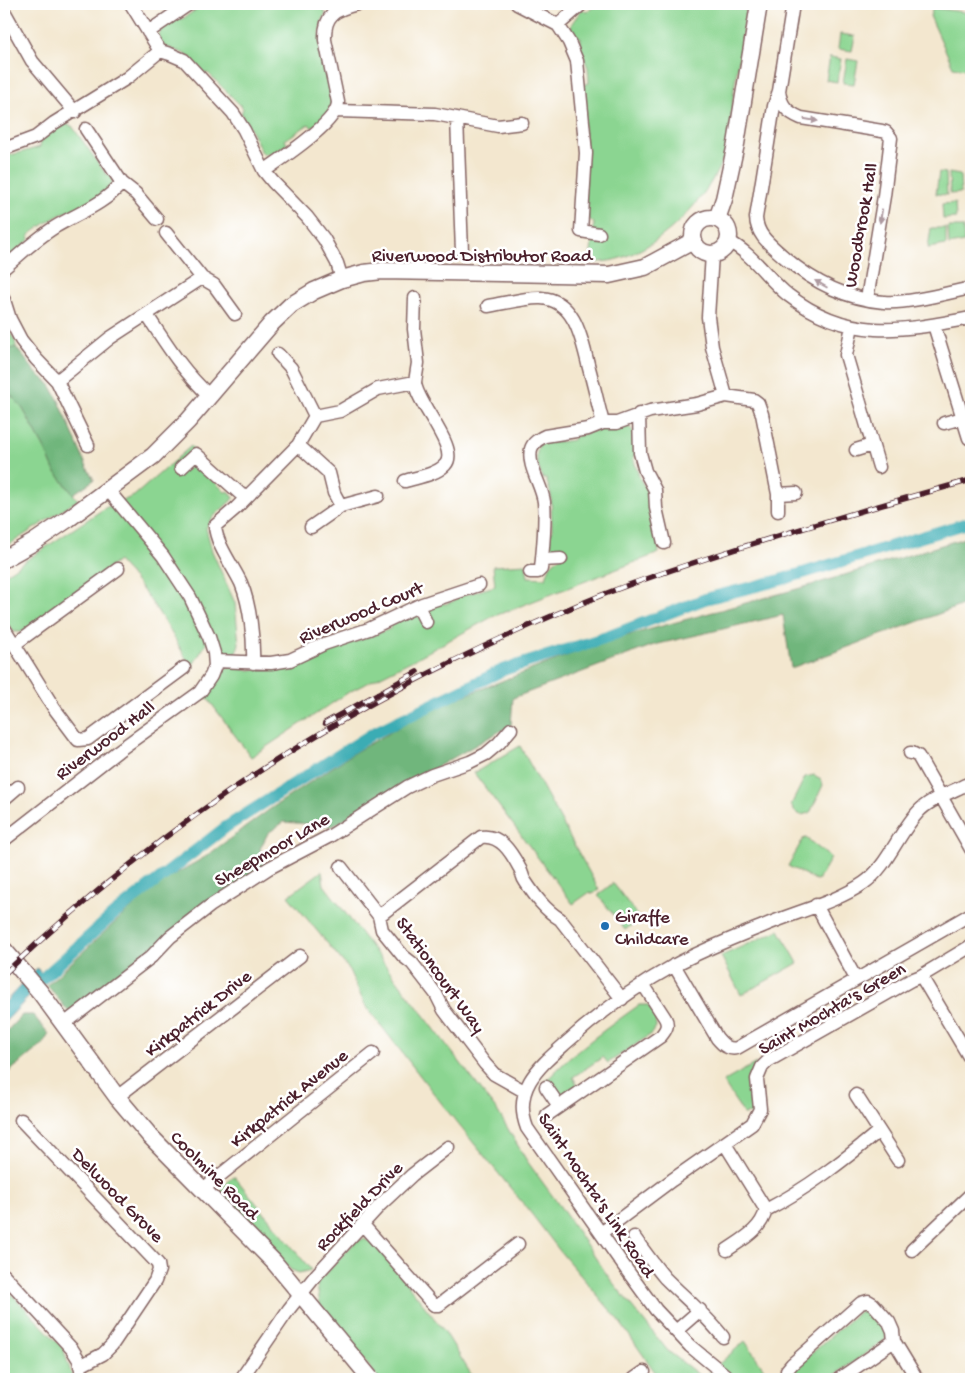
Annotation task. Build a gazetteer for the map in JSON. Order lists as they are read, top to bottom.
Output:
{
  "streets": {
    "street": [
      "Woodbrook Hall",
      "Riverwood Distributor Road",
      "Riverwood Court",
      "Riverwood Hall",
      "Sheepmoor Lane",
      "Stationcourt Way",
      "Saint Mochta's Green",
      "Kirkpatrick Drive",
      "Kirkpatrick Avenue",
      "Coolmine Road",
      "Delwood Grove",
      "Saint Mochta's Link Road",
      "Rockfield Drive"
    ]
  },
  "crossings": [
    ["Riverwood Court", "Riverwood Hall"],
    ["Sheepmoor Lane", "Coolmine Road"],
    ["Stationcourt Way", "Saint Mochta's Link Road"],
    ["Saint Mochta's Green", "Saint Mochta's Link Road"],
    ["Kirkpatrick Drive", "Coolmine Road"],
    ["Kirkpatrick Avenue", "Coolmine Road"],
    ["Coolmine Road", "Rockfield Drive"]
  ],
  "places": ["Giraffe Childcare"]
}
